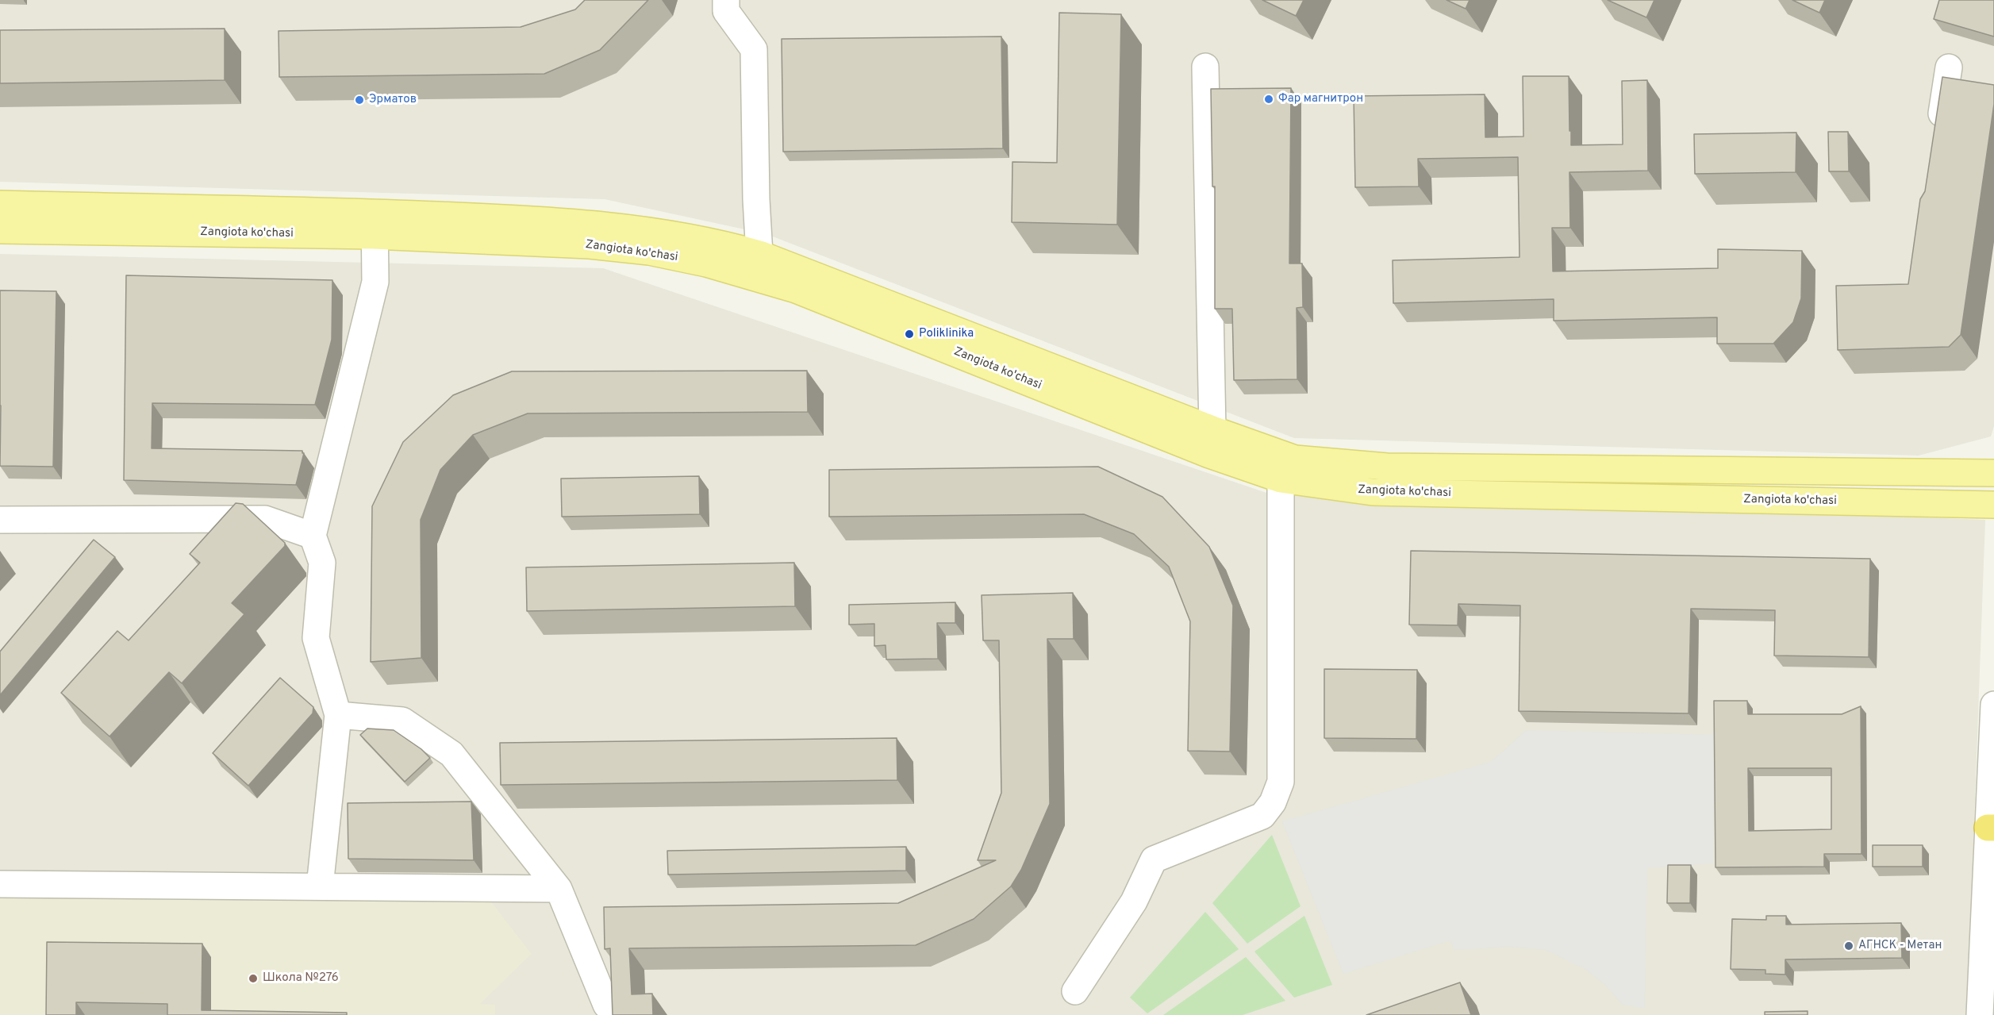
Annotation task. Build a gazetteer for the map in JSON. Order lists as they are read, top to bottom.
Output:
{
  "streets": {
    "main road": ["Zangiota ko'chasi"]
  },
  "places": [
    "Фар магнитрон",
    "Эрматов",
    "Poliklinika",
    "АГНСК - Метан",
    "Школа №276"
  ]
}
